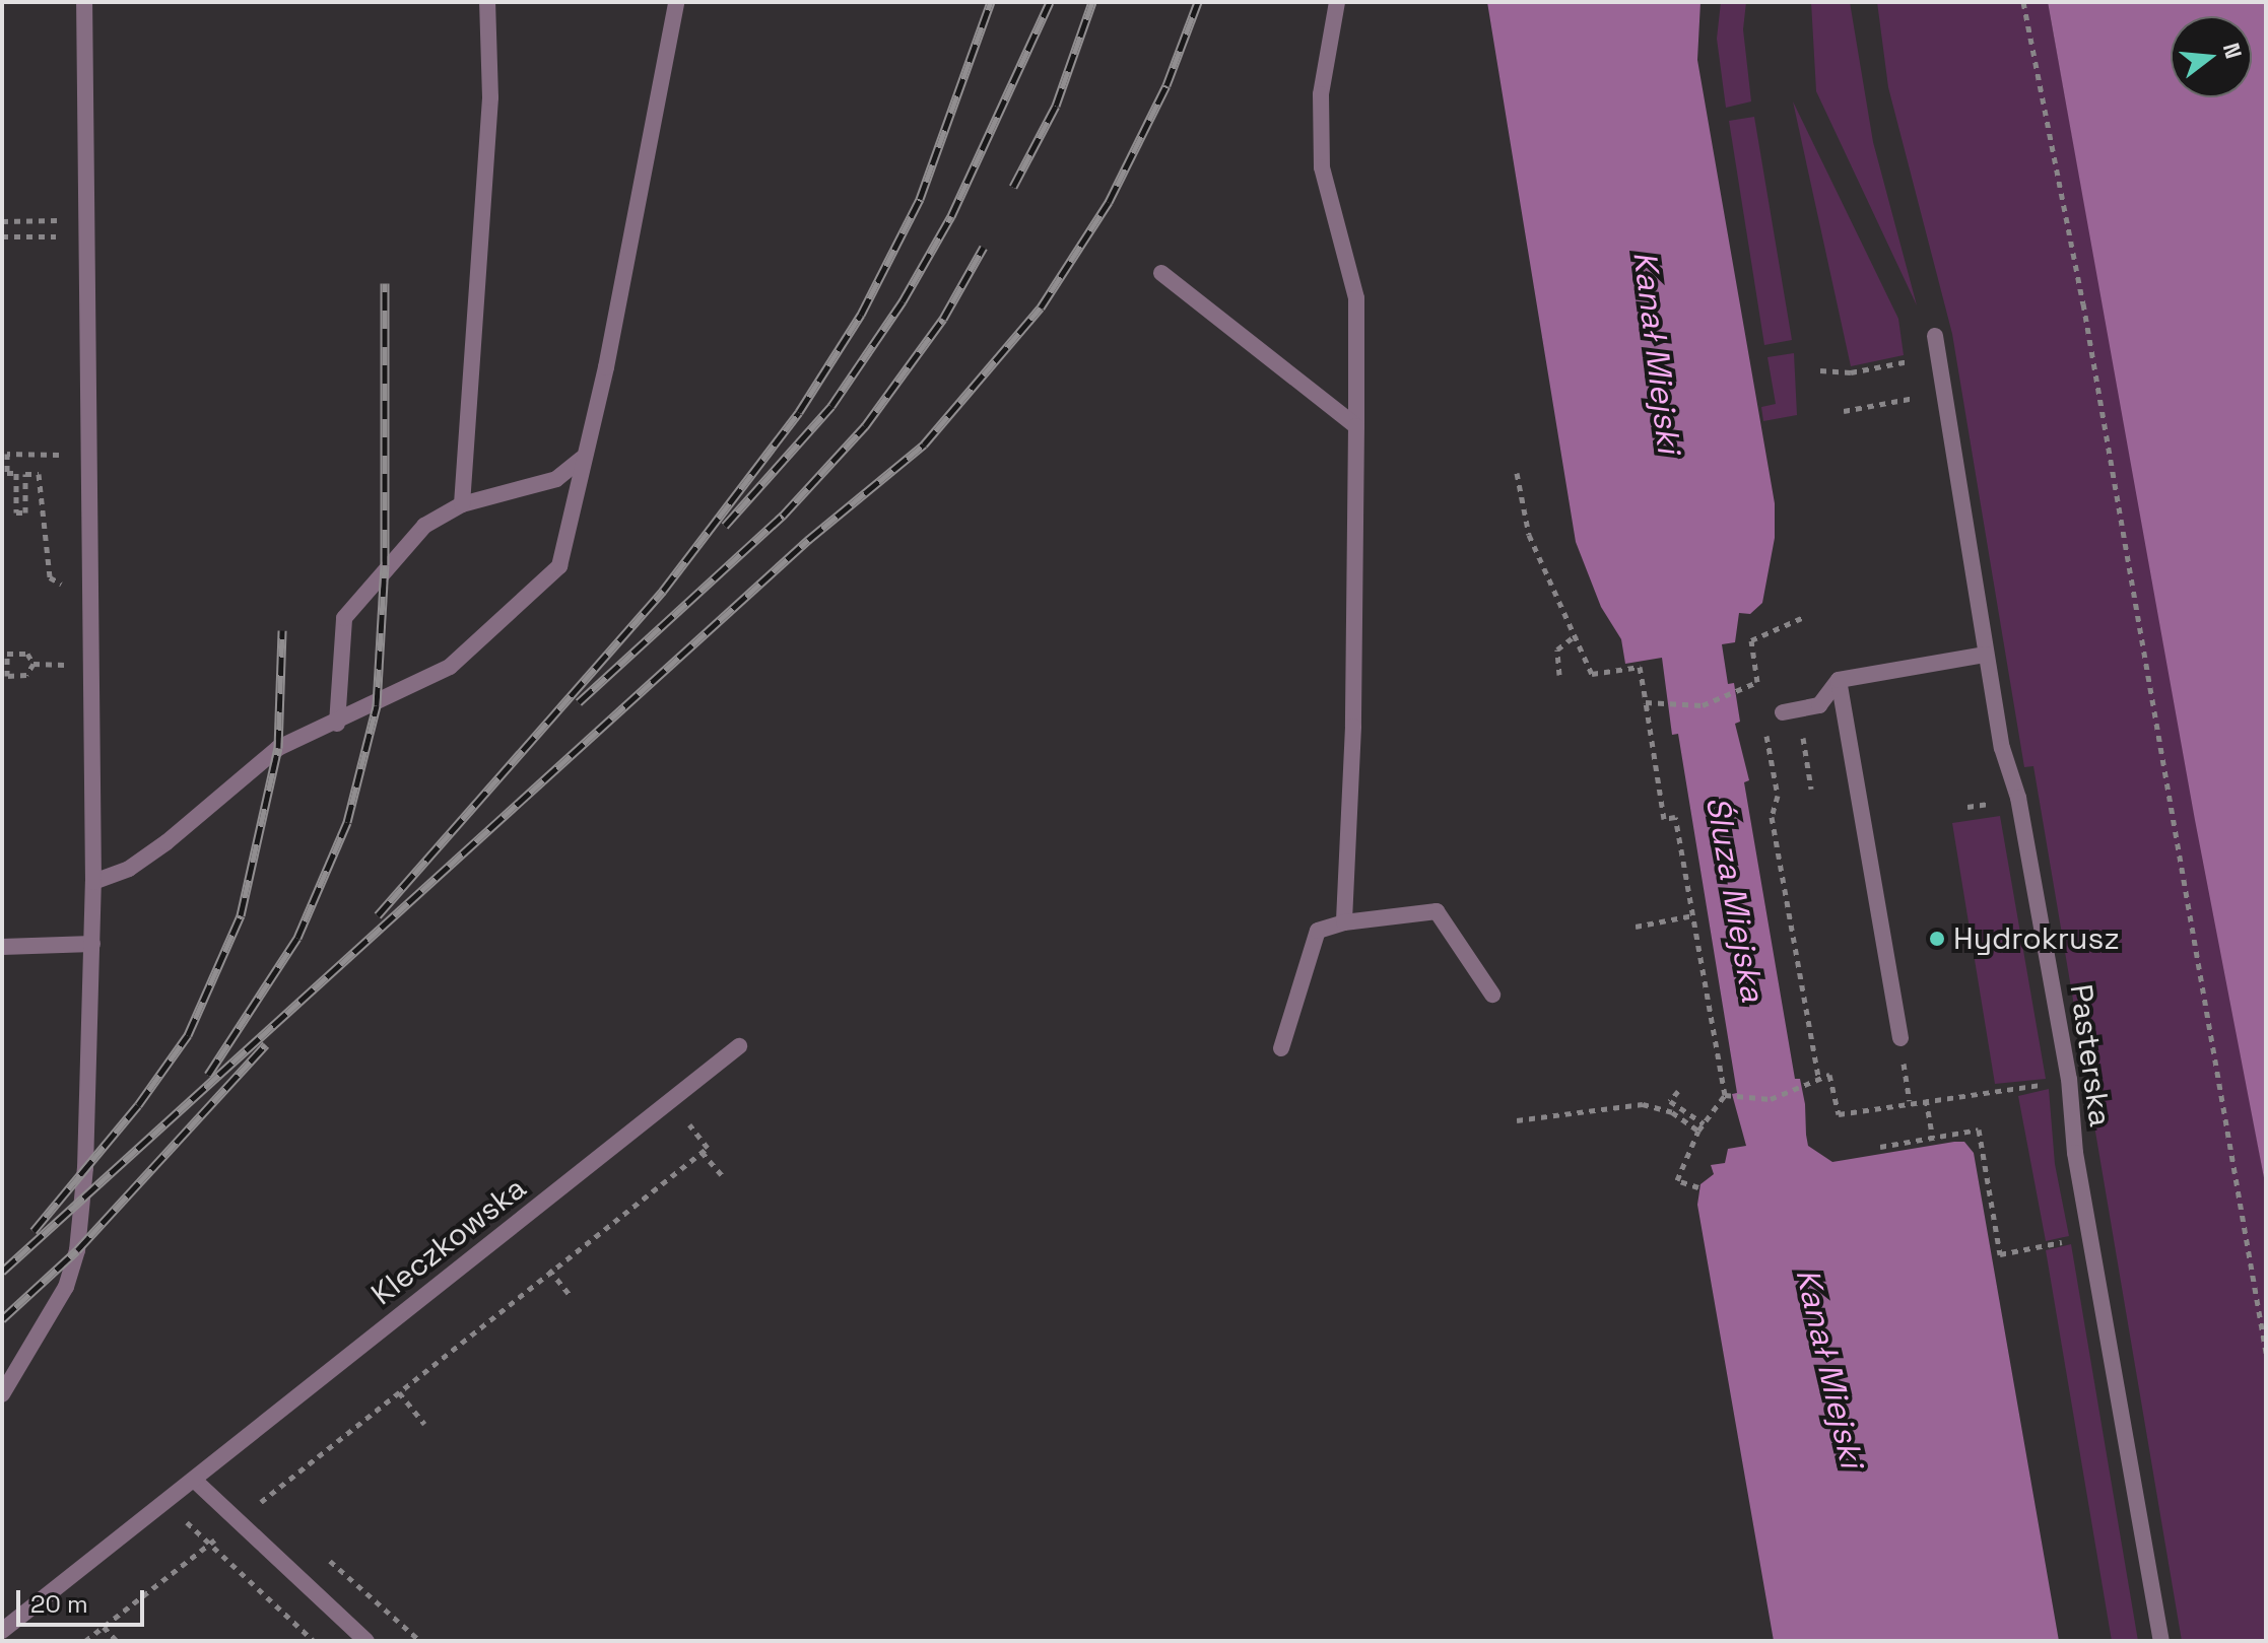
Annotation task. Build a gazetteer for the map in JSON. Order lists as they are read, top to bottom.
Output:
{
  "streets": {
    "street": ["Pasterska", "Kleczkowska"]
  },
  "water": ["Kanał Miejski", "Śluza Miejska"],
  "places": ["Hydrokrusz"],
  "scale_bar": "20 m",
  "north": "right"
}
